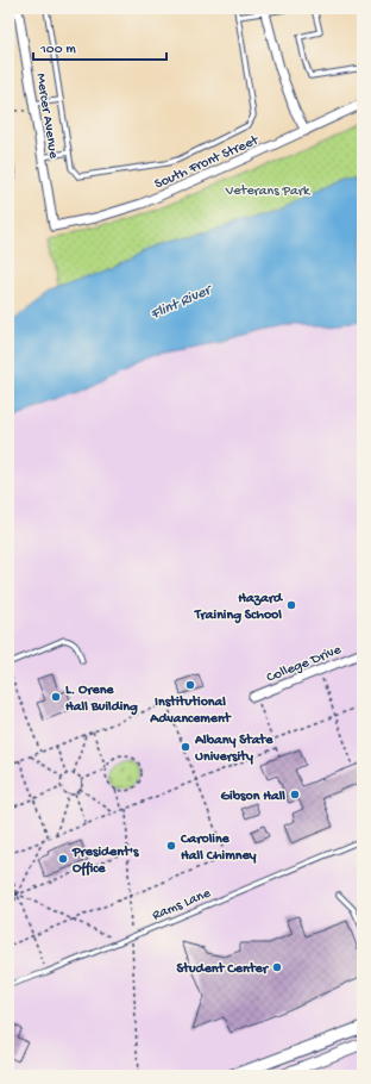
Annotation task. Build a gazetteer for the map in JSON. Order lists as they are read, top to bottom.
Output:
{
  "streets": {
    "street": ["Mercer Avenue", "South Front Street", "College Drive"],
    "lane": ["Rams Lane"]
  },
  "crossings": [
    ["Mercer Avenue", "South Front Street"]
  ],
  "water": ["Flint River"],
  "parks": ["Veterans Park"],
  "places": [
    "Hazard Training School",
    "Institutional Advancement",
    "L. Orene Hall Building",
    "Albany State University",
    "Gibson Hall",
    "Caroline Hall Chimney",
    "President's Office",
    "Student Center"
  ],
  "scale_bar": "100 m"
}
